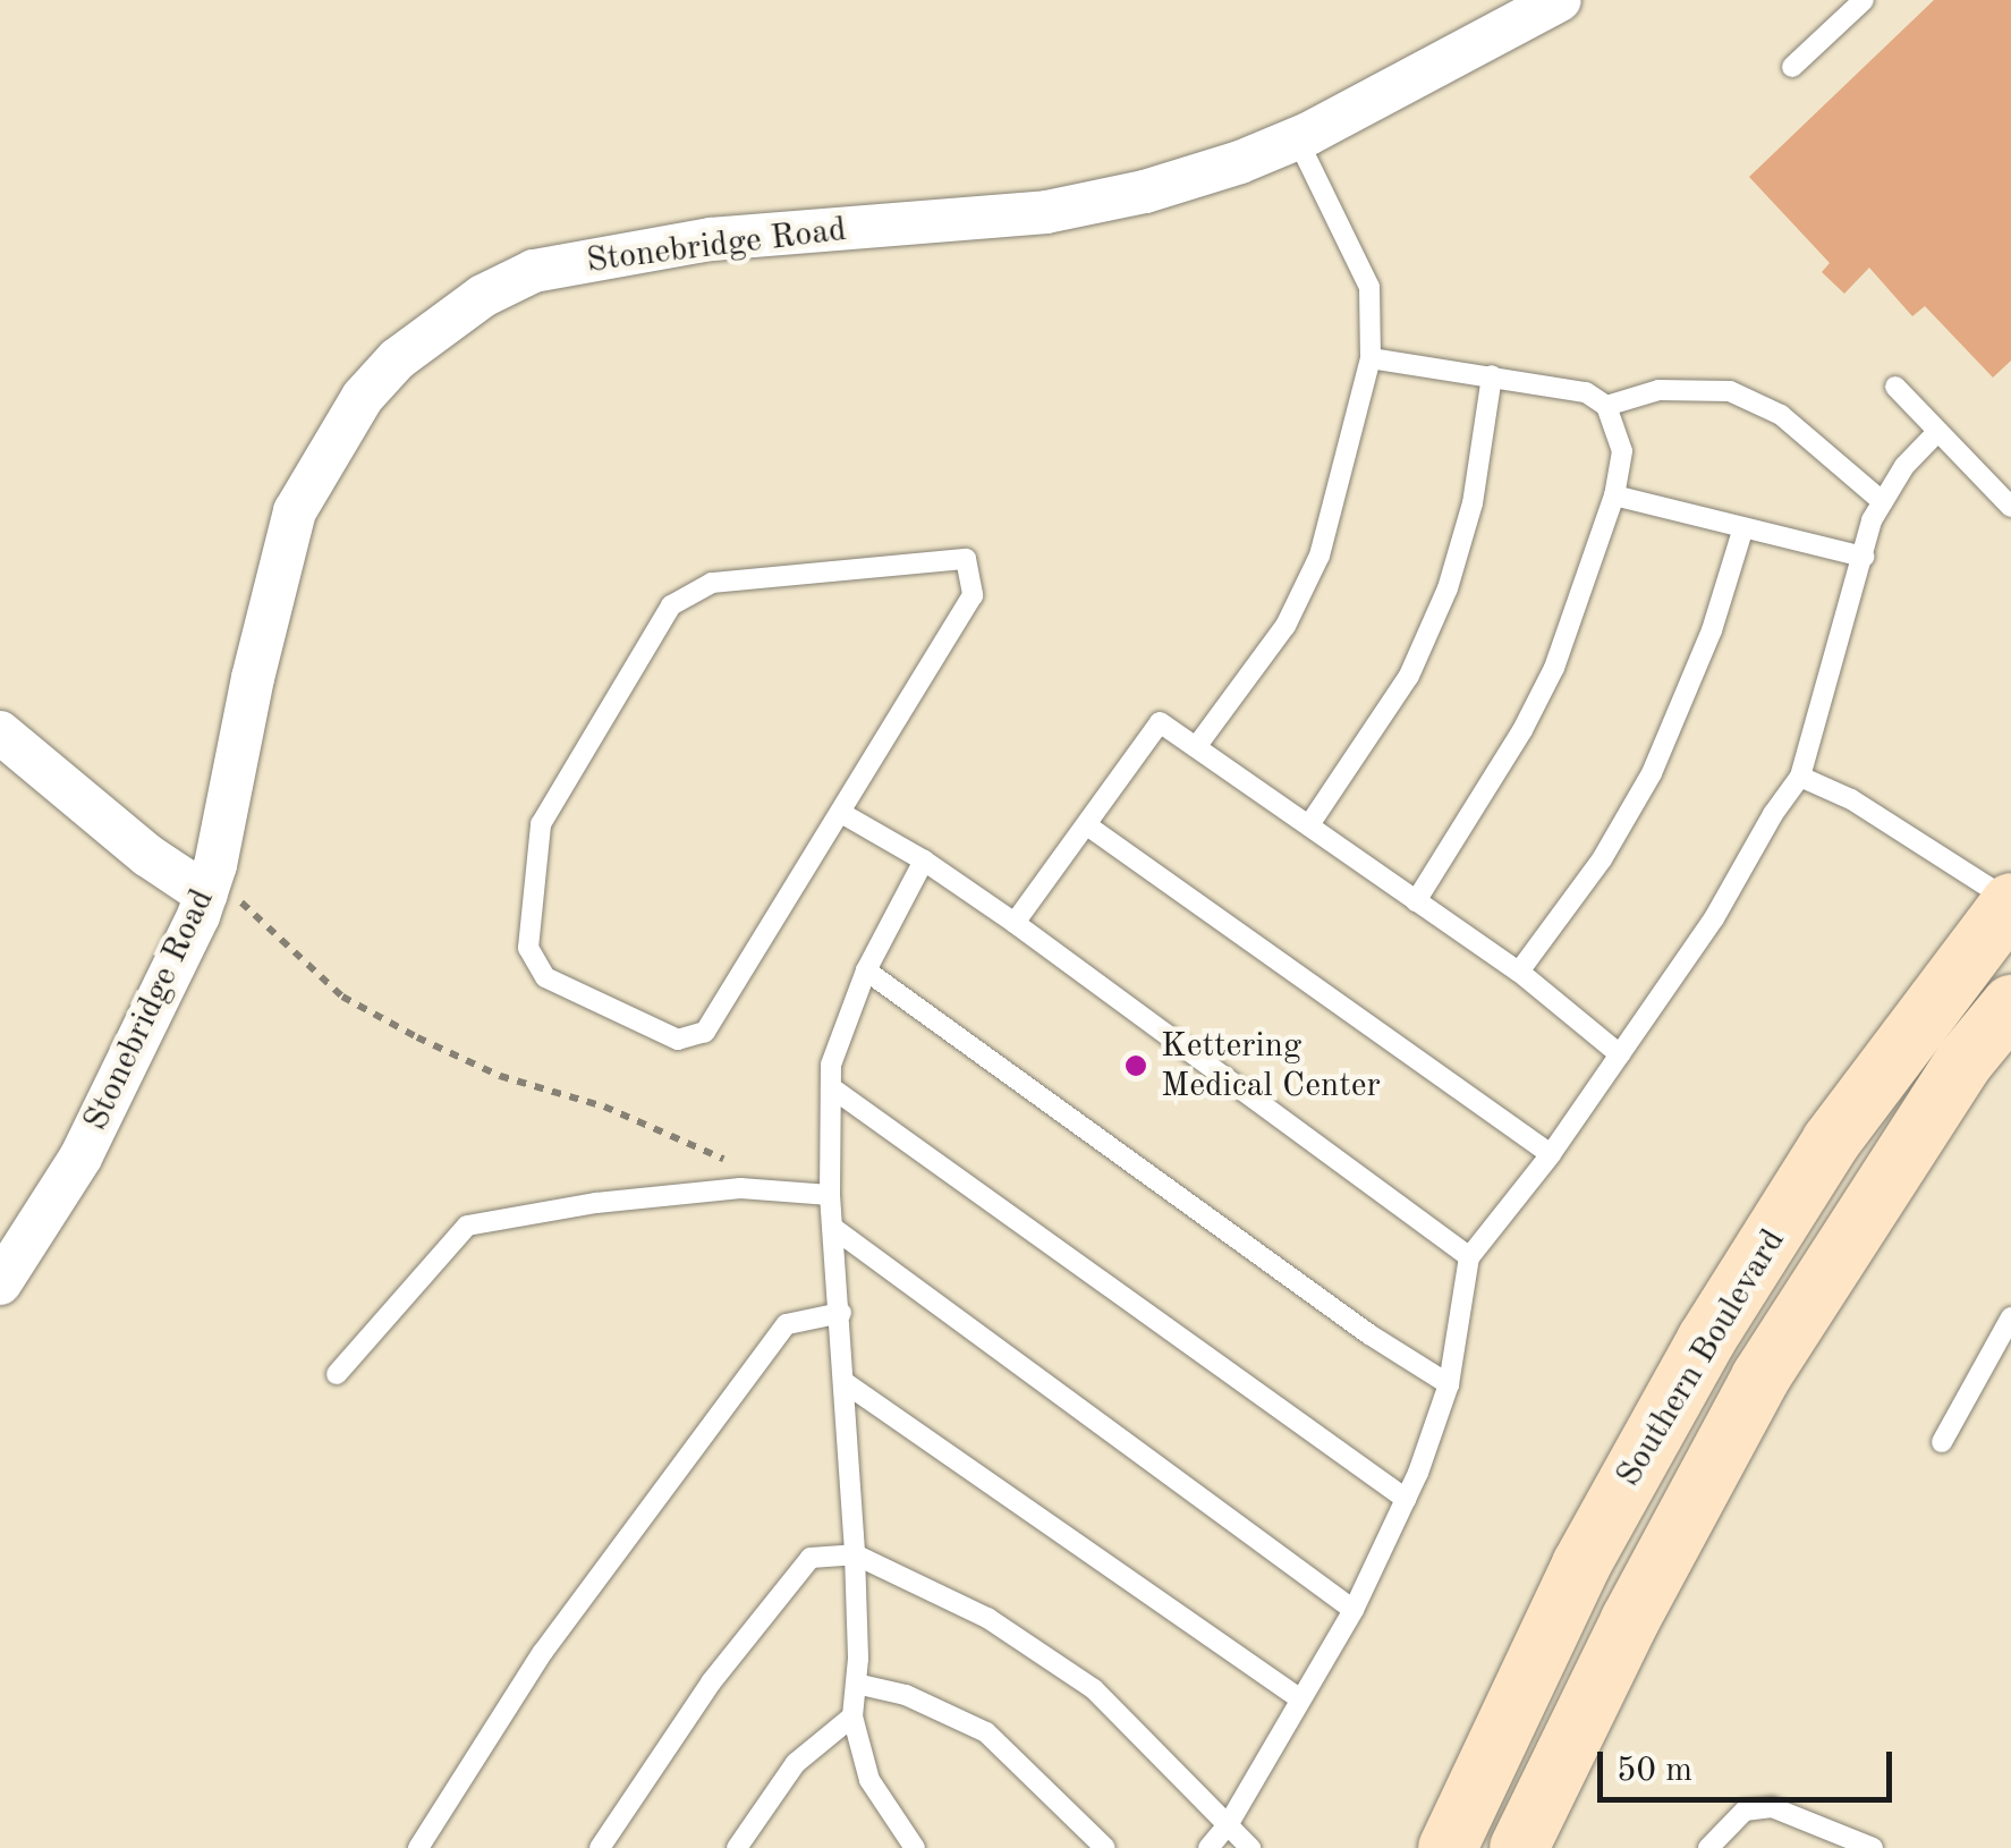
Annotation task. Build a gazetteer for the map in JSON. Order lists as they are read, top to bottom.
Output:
{
  "streets": {
    "street": ["Stonebridge Road", "Southern Boulevard"]
  },
  "places": ["Kettering Medical Center"],
  "scale_bar": "50 m"
}
